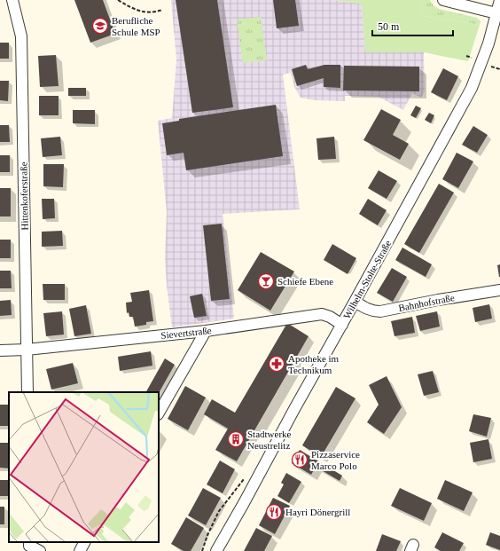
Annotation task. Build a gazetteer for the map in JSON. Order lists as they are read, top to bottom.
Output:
{
  "streets": {
    "street": [
      "Hittenkoferstraße",
      "Wilhelm-Stolte-Straße",
      "Bahnhofstraße",
      "Sievertstraße"
    ]
  },
  "crossings": [
    ["Hittenkoferstraße", "Sievertstraße"],
    ["Wilhelm-Stolte-Straße", "Bahnhofstraße"],
    ["Wilhelm-Stolte-Straße", "Sievertstraße"]
  ],
  "places": {
    "school or university": ["Berufliche Schule MSP"],
    "bar": ["Schiefe Ebene"],
    "pharmacy": ["Apotheke im Technikum"],
    "building": ["Stadtwerke Neustrelitz"],
    "restaurant": ["Pizzaservice Marco Polo", "Hayri Dönergrill"]
  },
  "scale_bar": "50 m"
}
